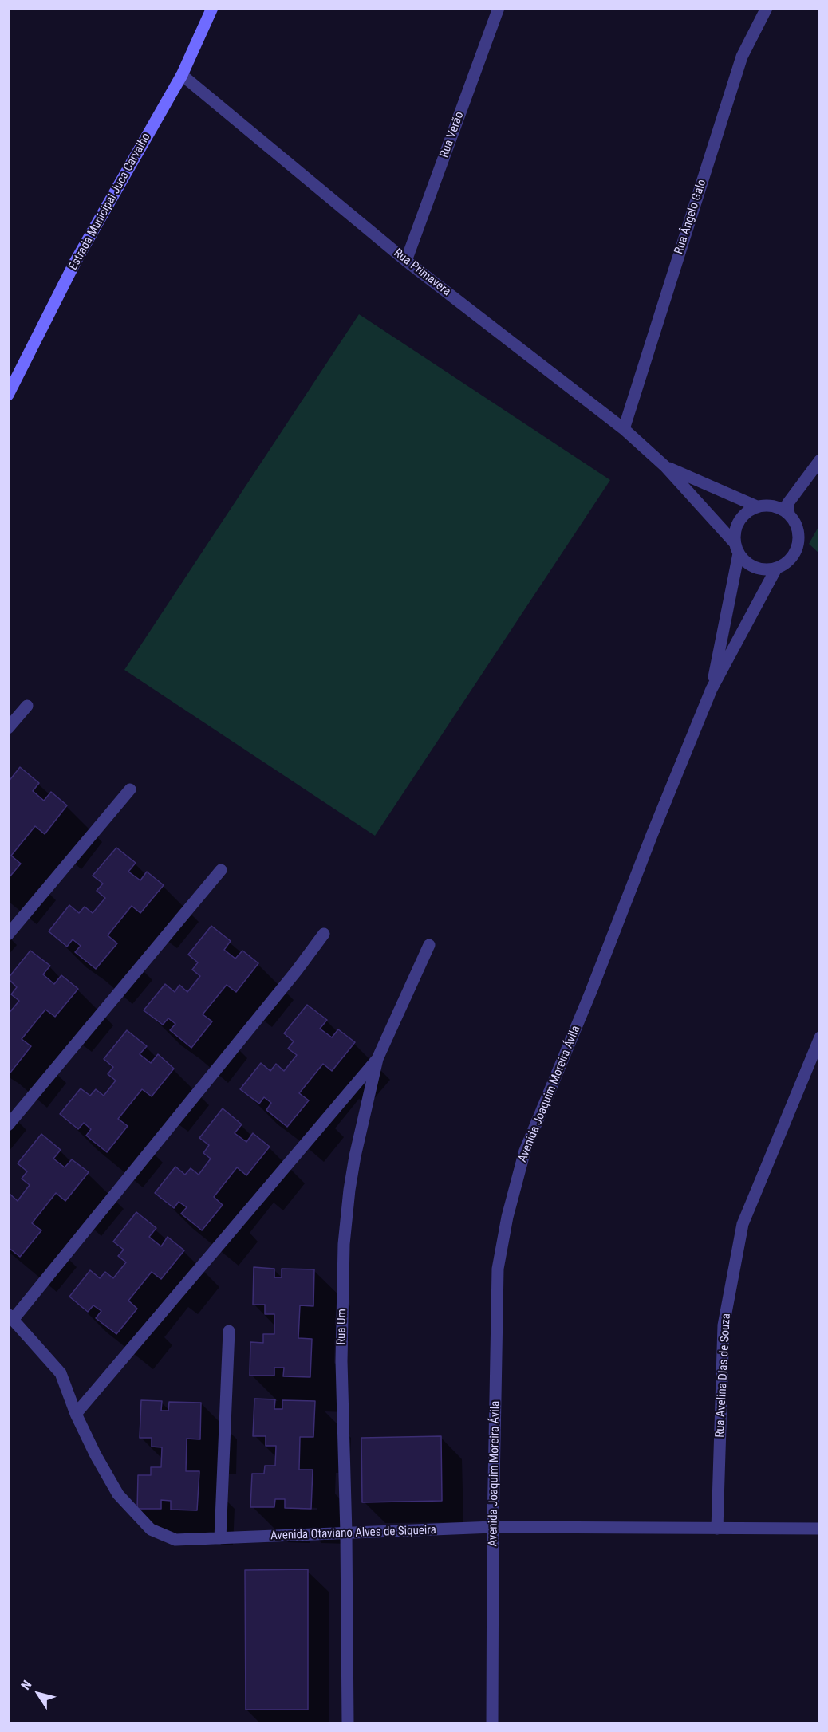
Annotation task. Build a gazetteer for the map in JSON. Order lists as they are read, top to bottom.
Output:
{
  "streets": {
    "street": [
      "Rua Verão",
      "Estrada Municipal Juca Carvalho",
      "Rua Ângelo Galo",
      "Rua Primavera",
      "Avenida Joaquim Moreira Ávila",
      "Rua Um",
      "Rua Avelina Dias de Souza",
      "Avenida Otaviano Alves de Siqueira"
    ]
  },
  "crossings": [
    ["Rua Verão", "Rua Primavera"],
    ["Estrada Municipal Juca Carvalho", "Rua Primavera"],
    ["Rua Ângelo Galo", "Rua Primavera"],
    ["Rua Primavera", "Avenida Joaquim Moreira Ávila"],
    ["Avenida Joaquim Moreira Ávila", "Avenida Otaviano Alves de Siqueira"],
    ["Rua Um", "Avenida Otaviano Alves de Siqueira"],
    ["Rua Avelina Dias de Souza", "Avenida Otaviano Alves de Siqueira"]
  ],
  "north": "top left"
}
